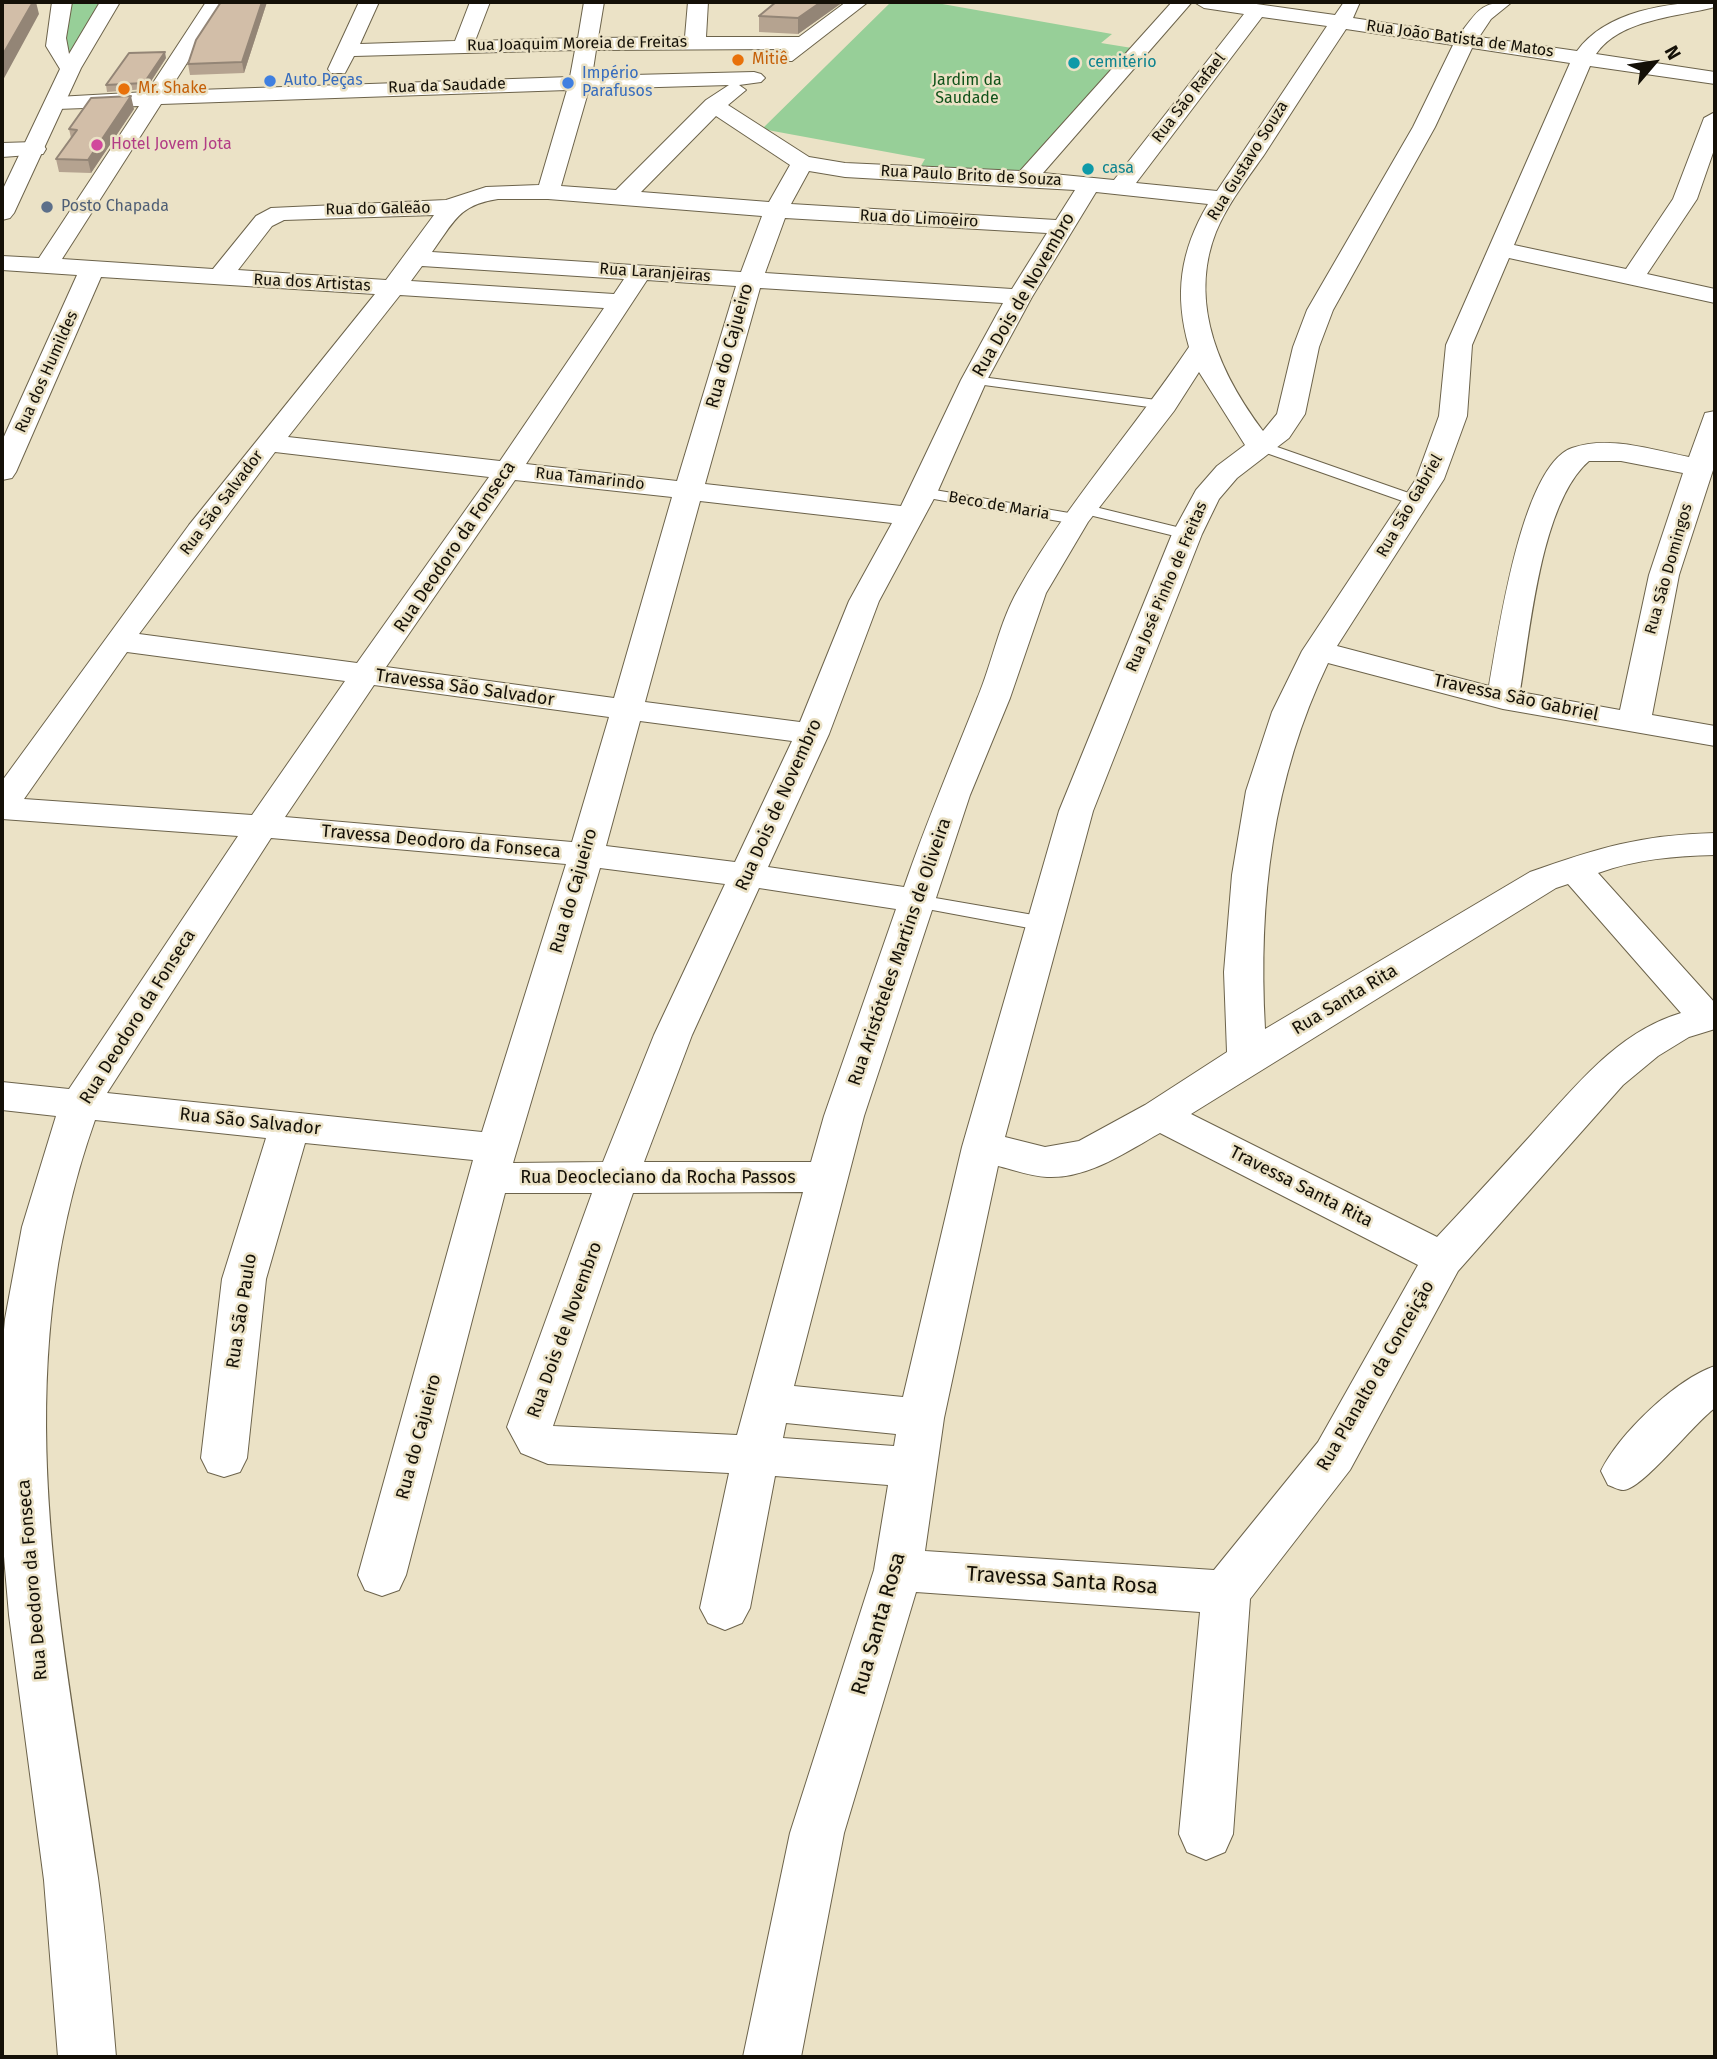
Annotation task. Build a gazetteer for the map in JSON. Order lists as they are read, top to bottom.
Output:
{
  "streets": {
    "street": [
      "Rua João Batista de Matos",
      "Rua Joaquim Moreia de Freitas",
      "Rua da Saudade",
      "Rua São Rafael",
      "Rua Gustavo Souza",
      "Rua Paulo Brito de Souza",
      "Rua do Galeão",
      "Rua do Limoeiro",
      "Rua Laranjeiras",
      "Rua dos Artistas",
      "Rua Dois de Novembro",
      "Rua do Cajueiro",
      "Rua dos Humildes",
      "Rua Tamarindo",
      "Rua São Salvador",
      "Rua São Gabriel",
      "Rua Deodoro da Fonseca",
      "Rua São Domingos",
      "Rua José Pinho de Freitas",
      "Travessa São Salvador",
      "Travessa São Gabriel",
      "Travessa Deodoro da Fonseca",
      "Rua Aristóteles Martins de Oliveira",
      "Rua Santa Rita",
      "Rua Deocleciano da Rocha Passos",
      "Travessa Santa Rita",
      "Rua São Paulo",
      "Rua Planalto da Conceição",
      "Travessa Santa Rosa",
      "Rua Santa Rosa"
    ],
    "lane": ["Beco de Maria"]
  },
  "crossings": [
    ["Rua João Batista de Matos", "Rua São Rafael"],
    ["Rua João Batista de Matos", "Rua Gustavo Souza"],
    ["Rua João Batista de Matos", "Rua São Gabriel"],
    ["Rua João Batista de Matos", "Rua José Pinho de Freitas"],
    ["Rua São Rafael", "Rua Paulo Brito de Souza"],
    ["Rua São Rafael", "Rua Dois de Novembro"],
    ["Rua Gustavo Souza", "Rua Paulo Brito de Souza"],
    ["Rua Gustavo Souza", "Rua José Pinho de Freitas"],
    ["Rua Gustavo Souza", "Rua Aristóteles Martins de Oliveira"],
    ["Rua Paulo Brito de Souza", "Rua Dois de Novembro"],
    ["Rua Paulo Brito de Souza", "Rua do Cajueiro"],
    ["Rua do Galeão", "Rua dos Artistas"],
    ["Rua do Galeão", "Rua São Salvador"],
    ["Rua do Limoeiro", "Rua Dois de Novembro"],
    ["Rua do Limoeiro", "Rua do Cajueiro"],
    ["Rua Laranjeiras", "Rua dos Artistas"],
    ["Rua Laranjeiras", "Rua Dois de Novembro"],
    ["Rua Laranjeiras", "Rua do Cajueiro"],
    ["Rua Laranjeiras", "Rua São Salvador"],
    ["Rua Laranjeiras", "Rua Deodoro da Fonseca"],
    ["Rua dos Artistas", "Rua dos Humildes"],
    ["Rua dos Artistas", "Rua São Salvador"],
    ["Rua dos Artistas", "Rua Deodoro da Fonseca"],
    ["Rua Dois de Novembro", "Rua Tamarindo"],
    ["Rua Dois de Novembro", "Beco de Maria"],
    ["Rua Dois de Novembro", "Travessa São Salvador"],
    ["Rua Dois de Novembro", "Travessa Deodoro da Fonseca"],
    ["Rua Dois de Novembro", "Rua Aristóteles Martins de Oliveira"],
    ["Rua Dois de Novembro", "Rua Deocleciano da Rocha Passos"],
    ["Rua do Cajueiro", "Rua Tamarindo"],
    ["Rua do Cajueiro", "Rua São Salvador"],
    ["Rua do Cajueiro", "Travessa São Salvador"],
    ["Rua do Cajueiro", "Travessa Deodoro da Fonseca"],
    ["Rua do Cajueiro", "Rua Deocleciano da Rocha Passos"],
    ["Rua Tamarindo", "Rua São Salvador"],
    ["Rua Tamarindo", "Beco de Maria"],
    ["Rua Tamarindo", "Rua Deodoro da Fonseca"],
    ["Rua São Salvador", "Rua Deodoro da Fonseca"],
    ["Rua São Salvador", "Travessa São Salvador"],
    ["Rua São Salvador", "Travessa Deodoro da Fonseca"],
    ["Rua São Salvador", "Rua Deocleciano da Rocha Passos"],
    ["Rua São Salvador", "Rua São Paulo"],
    ["Beco de Maria", "Rua José Pinho de Freitas"],
    ["Beco de Maria", "Rua Aristóteles Martins de Oliveira"],
    ["Rua São Gabriel", "Travessa São Gabriel"],
    ["Rua São Gabriel", "Rua Santa Rita"],
    ["Rua Deodoro da Fonseca", "Travessa São Salvador"],
    ["Rua Deodoro da Fonseca", "Travessa Deodoro da Fonseca"],
    ["Rua São Domingos", "Travessa São Gabriel"],
    ["Rua José Pinho de Freitas", "Travessa Deodoro da Fonseca"],
    ["Rua José Pinho de Freitas", "Rua Santa Rita"],
    ["Rua José Pinho de Freitas", "Rua Santa Rosa"],
    ["Travessa Deodoro da Fonseca", "Rua Aristóteles Martins de Oliveira"],
    ["Rua Aristóteles Martins de Oliveira", "Rua Deocleciano da Rocha Passos"],
    ["Rua Santa Rita", "Travessa Santa Rita"],
    ["Rua Santa Rita", "Rua Santa Rosa"],
    ["Travessa Santa Rita", "Rua Planalto da Conceição"],
    ["Rua Planalto da Conceição", "Travessa Santa Rosa"],
    ["Travessa Santa Rosa", "Rua Santa Rosa"]
  ],
  "parks": ["Jardim da Saudade"],
  "places": [
    "Mitiê",
    "cemitério",
    "Auto Peças",
    "Império Parafusos",
    "Mr. Shake",
    "Hotel Jovem Jota",
    "casa",
    "Posto Chapada"
  ],
  "north": "top right"
}
